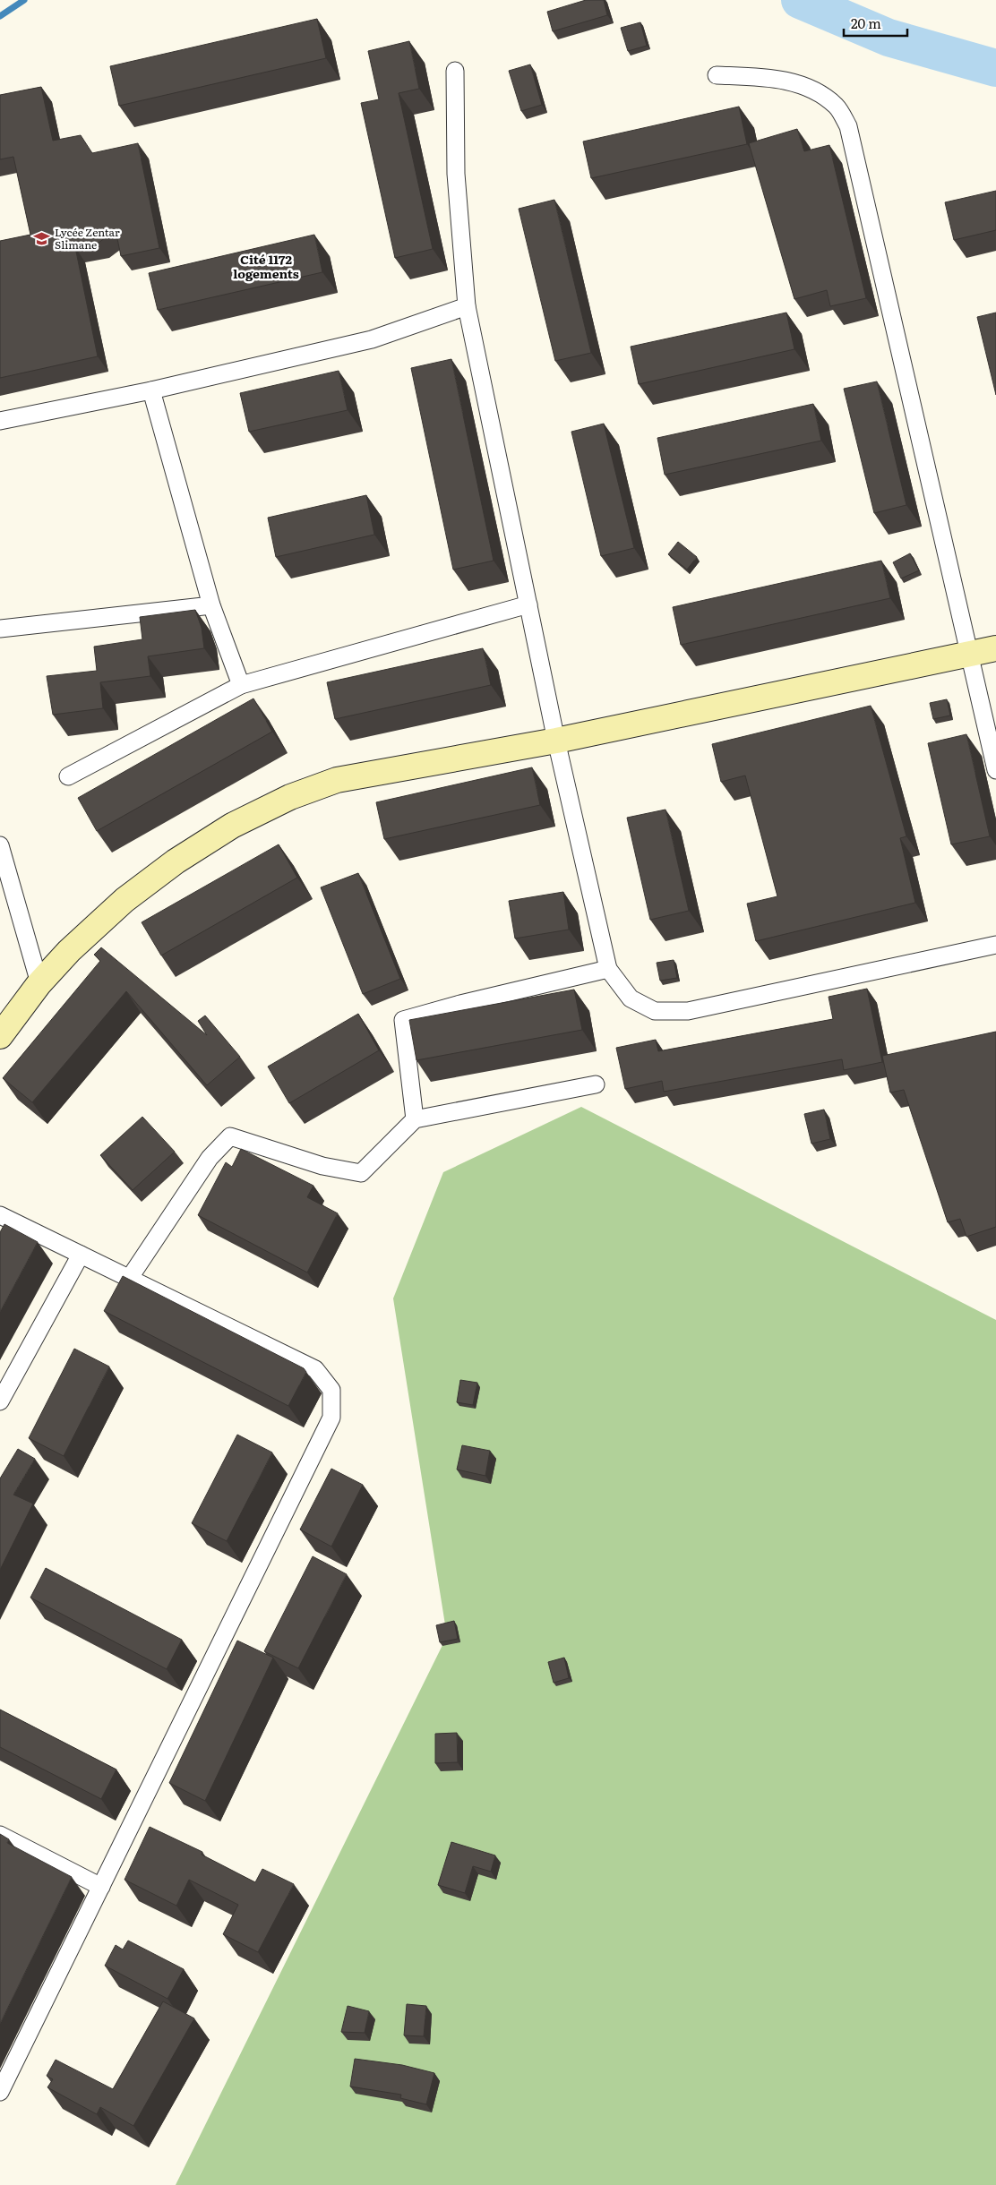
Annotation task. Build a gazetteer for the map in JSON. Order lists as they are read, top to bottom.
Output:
{
  "districts": ["Cité 1172 logements"],
  "places": {
    "school or university": ["Lycée Zentar Slimane"]
  },
  "scale_bar": "20 m"
}
